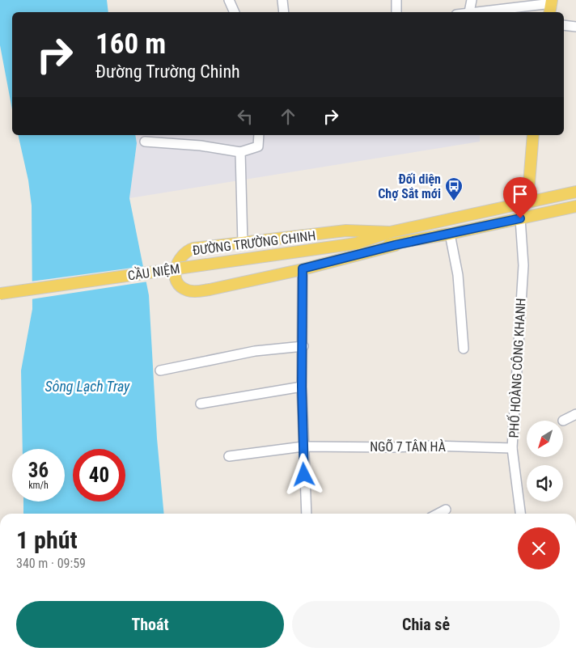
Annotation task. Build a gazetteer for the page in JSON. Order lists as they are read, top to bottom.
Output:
{
  "streets": {
    "main road": ["ĐƯỜNG TRƯỜNG CHINH", "CẦU NIỆM"],
    "street": ["PHỐ HOÀNG CÔNG KHANH", "NGÕ 7 TÂN HÀ"]
  },
  "crossings": [
    ["ĐƯỜNG TRƯỜNG CHINH", "CẦU NIỆM"],
    ["ĐƯỜNG TRƯỜNG CHINH", "PHỐ HOÀNG CÔNG KHANH"],
    ["PHỐ HOÀNG CÔNG KHANH", "NGÕ 7 TÂN HÀ"]
  ],
  "water": ["Sông Lạch Tray"],
  "places": {
    "bus stop": ["Đối diện Chợ Sắt mới"]
  },
  "north": "bottom left",
  "page": {
    "turn": ["160 m", "Đường Trường Chinh"],
    "speed": "36 km/h",
    "limit": "40",
    "heading": ["1 phút", "340 m · 09:59"],
    "buttons": ["Thoát", "Chia sẻ"]
  }
}
